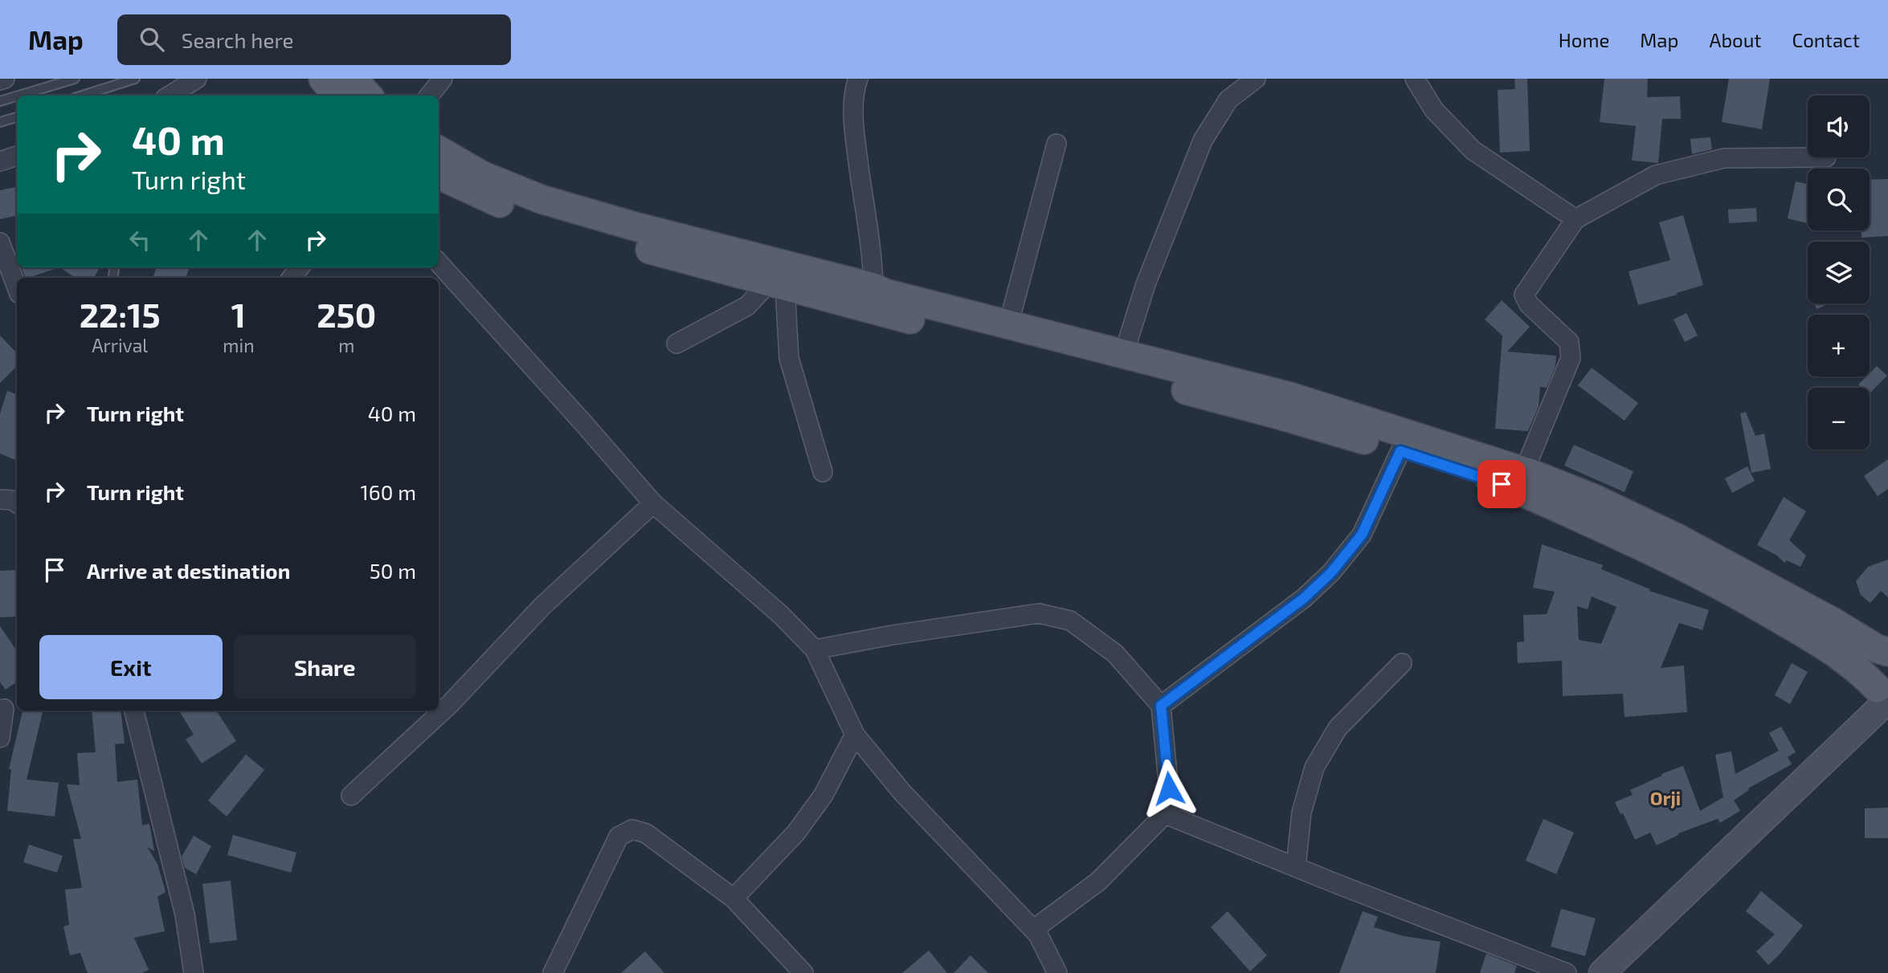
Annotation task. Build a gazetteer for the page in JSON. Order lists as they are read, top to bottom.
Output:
{
  "districts": ["Orji"],
  "page": {
    "header": "Map",
    "search": "Search here",
    "nav": [
      "Home",
      "Map",
      "About",
      "Contact"
    ],
    "map_buttons": ["+", "−"],
    "turn": ["40 m", "Turn right"],
    "eta": [
      "22:15",
      "Arrival",
      "1",
      "min",
      "250",
      "m"
    ],
    "list": [
      {
        "name": "Turn right",
        "value": "40 m"
      },
      {
        "name": "Turn right",
        "value": "160 m"
      },
      {
        "name": "Arrive at destination",
        "value": "50 m"
      }
    ],
    "buttons": ["Exit", "Share"]
  }
}
